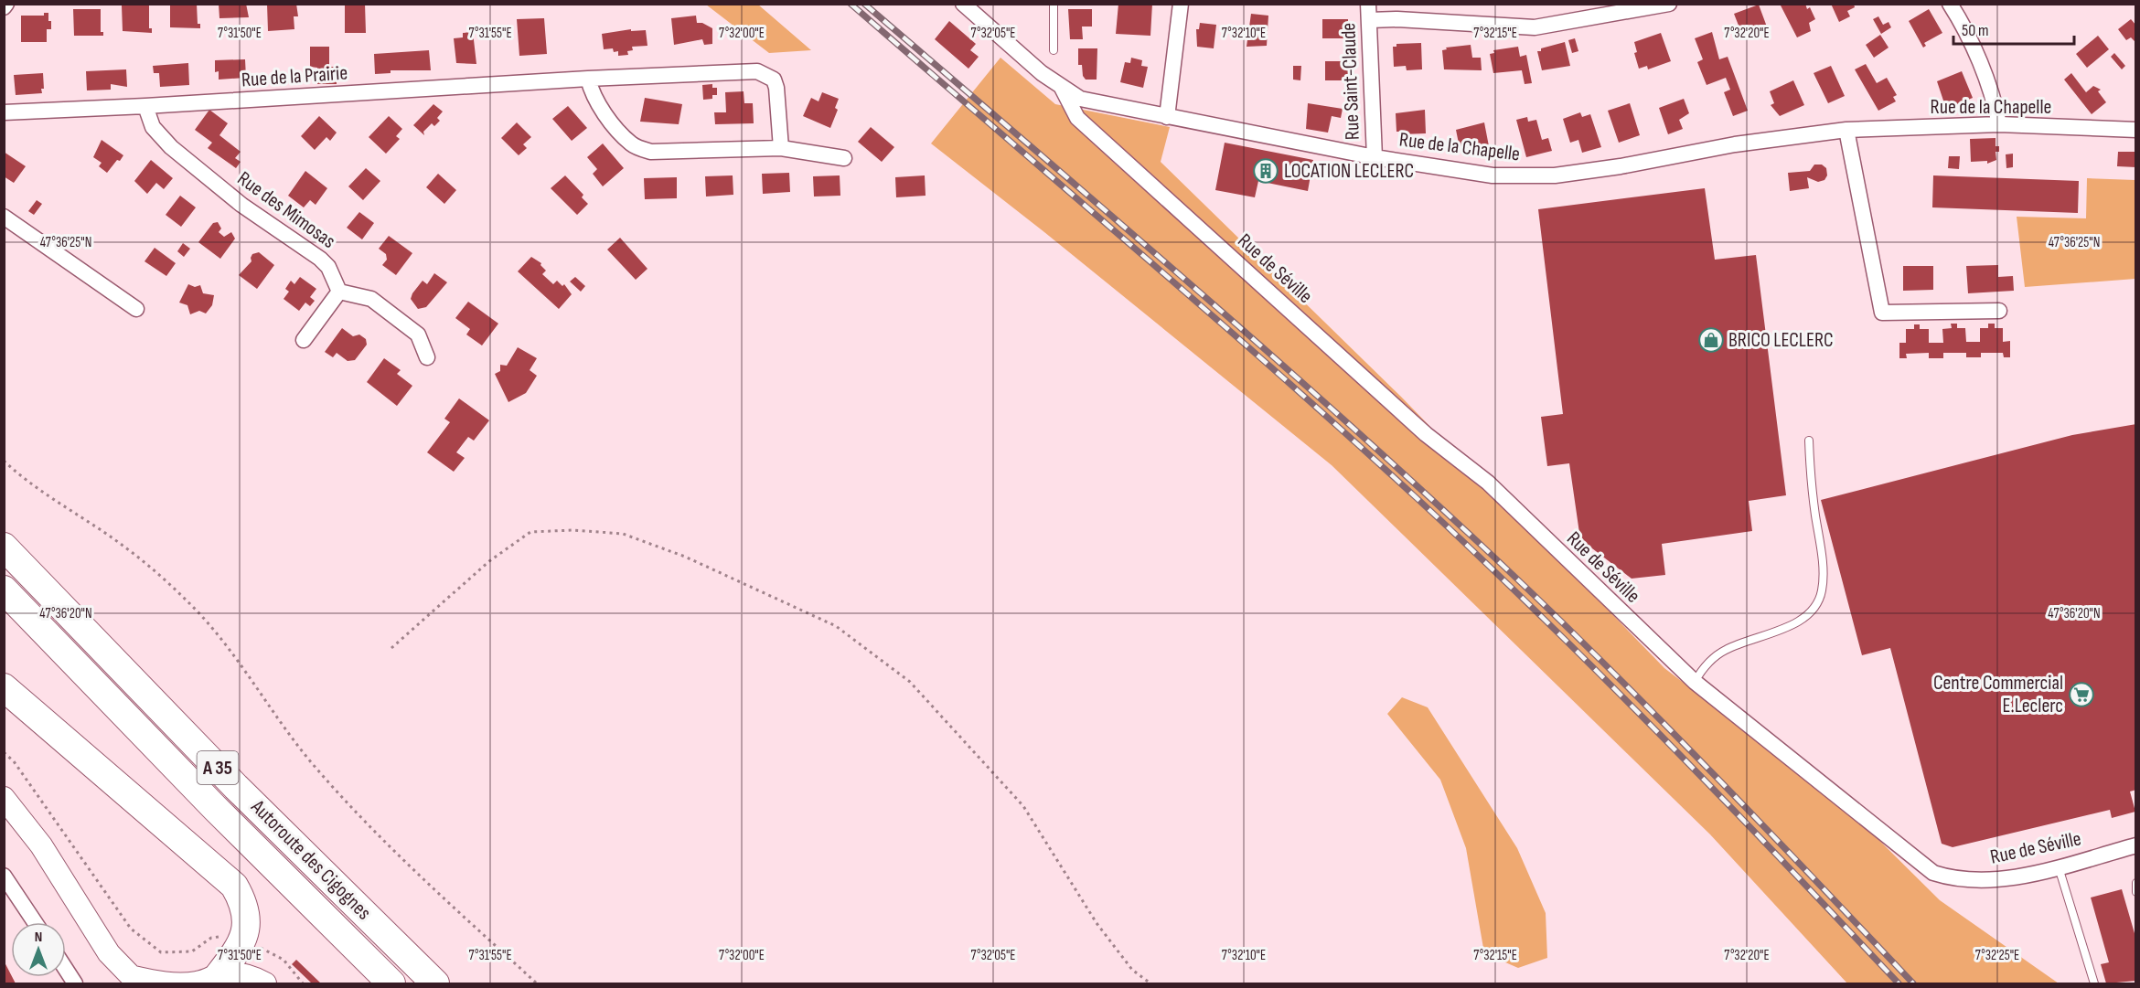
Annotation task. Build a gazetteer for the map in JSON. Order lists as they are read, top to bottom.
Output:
{
  "streets": {
    "highway": ["A 35", "Autoroute des Cigognes"],
    "street": [
      "Rue de la Prairie",
      "Rue Saint-Claude",
      "Rue de la Chapelle",
      "Rue des Mimosas",
      "Rue de Séville"
    ]
  },
  "crossings": [
    ["Rue de la Prairie", "Rue des Mimosas"],
    ["Rue Saint-Claude", "Rue de la Chapelle"],
    ["Rue de la Chapelle", "Rue de Séville"]
  ],
  "places": {
    "building": ["LOCATION LECLERC"],
    "shop": ["BRICO LECLERC"],
    "supermarket": ["Centre Commercial E.Leclerc"]
  },
  "scale_bar": "50 m",
  "north": "top",
  "coordinates": [
    "7°31'50\"E",
    "7°31'55\"E",
    "7°32'00\"E",
    "7°32'05\"E",
    "7°32'10\"E",
    "7°32'15\"E",
    "7°32'20\"E",
    "47°36'25\"N",
    "47°36'20\"N",
    "7°32'25\"E"
  ]
}
